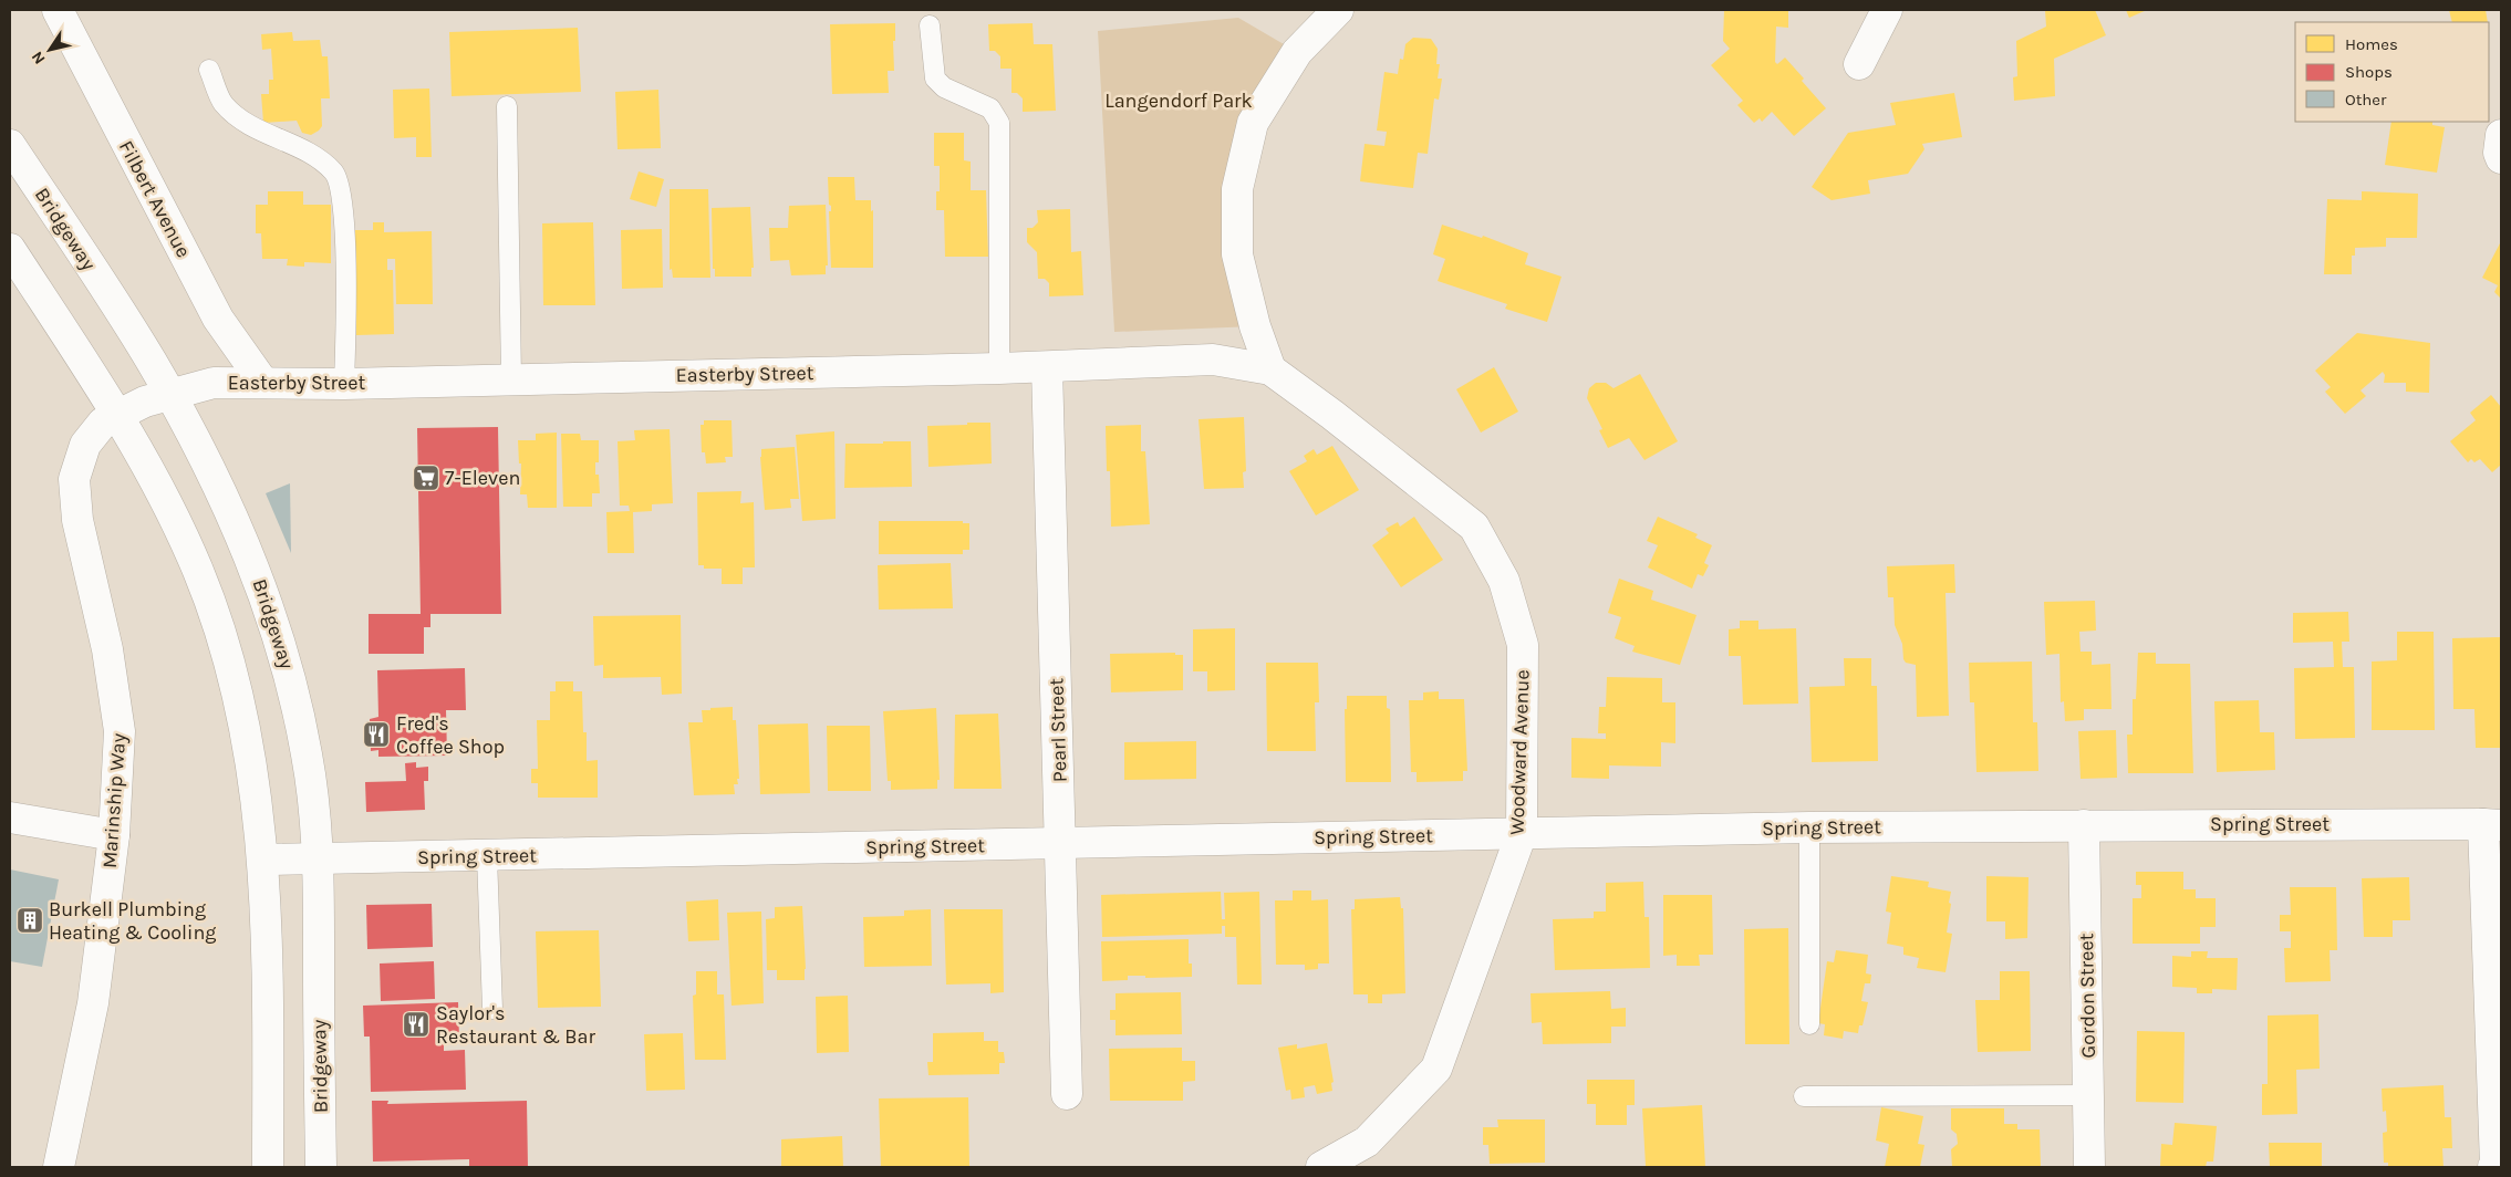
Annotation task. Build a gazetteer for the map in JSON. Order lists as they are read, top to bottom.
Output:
{
  "streets": {
    "street": [
      "Filbert Avenue",
      "Bridgeway",
      "Easterby Street",
      "Pearl Street",
      "Woodward Avenue",
      "Marinship Way",
      "Spring Street",
      "Gordon Street"
    ]
  },
  "crossings": [
    ["Filbert Avenue", "Easterby Street"],
    ["Bridgeway", "Easterby Street"],
    ["Bridgeway", "Marinship Way"],
    ["Bridgeway", "Spring Street"],
    ["Easterby Street", "Pearl Street"],
    ["Easterby Street", "Woodward Avenue"],
    ["Easterby Street", "Marinship Way"],
    ["Pearl Street", "Spring Street"],
    ["Woodward Avenue", "Spring Street"],
    ["Spring Street", "Gordon Street"]
  ],
  "parks": ["Langendorf Park"],
  "places": {
    "supermarket": ["7-Eleven"],
    "restaurant": ["Fred's Coffee Shop", "Saylor's Restaurant & Bar"],
    "building": ["Burkell Plumbing Heating & Cooling"]
  },
  "legend": ["Homes", "Shops", "Other"],
  "north": "bottom left"
}
